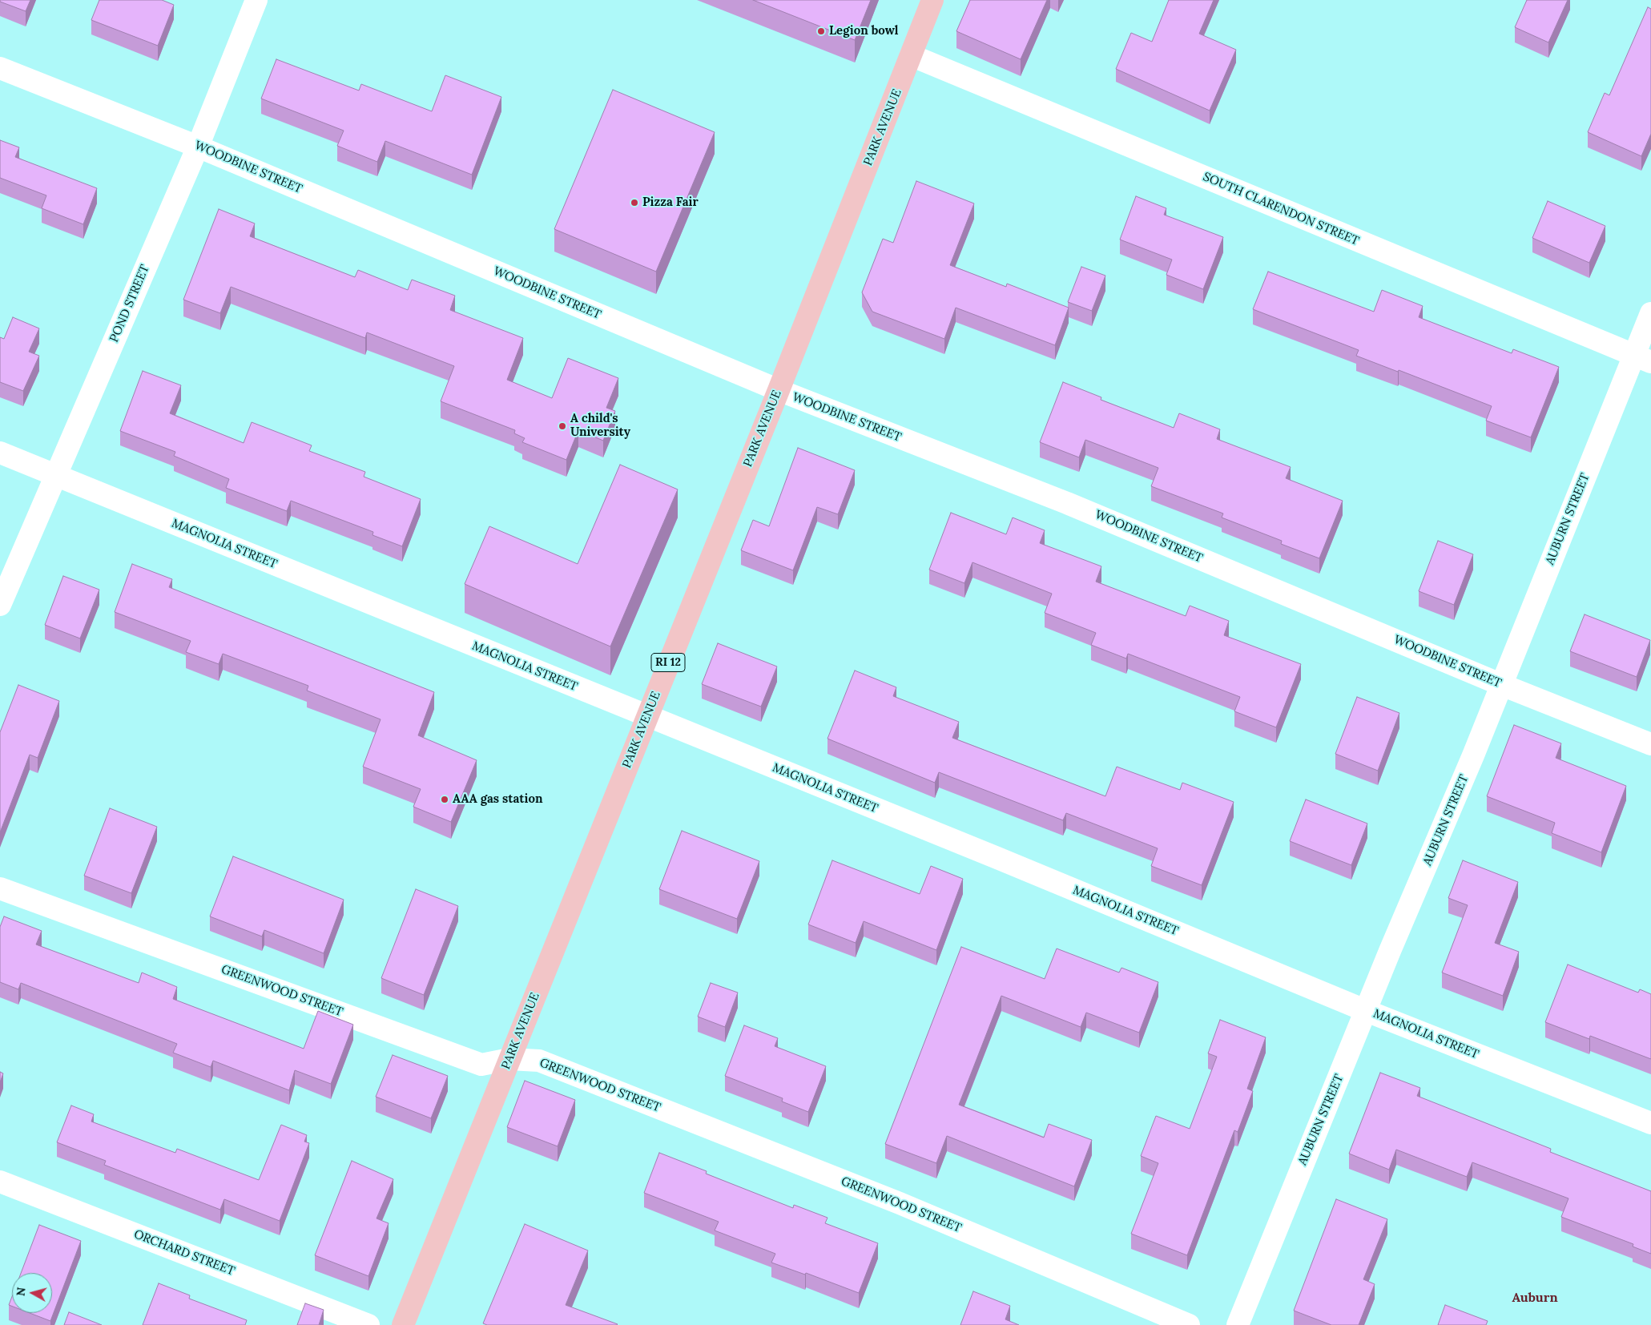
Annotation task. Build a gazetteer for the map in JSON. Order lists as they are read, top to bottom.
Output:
{
  "streets": {
    "main road": ["PARK AVENUE", "RI 12"],
    "street": [
      "WOODBINE STREET",
      "SOUTH CLARENDON STREET",
      "POND STREET",
      "AUBURN STREET",
      "MAGNOLIA STREET",
      "GREENWOOD STREET",
      "ORCHARD STREET"
    ]
  },
  "crossings": [
    ["PARK AVENUE", "WOODBINE STREET"],
    ["PARK AVENUE", "SOUTH CLARENDON STREET"],
    ["PARK AVENUE", "MAGNOLIA STREET"],
    ["PARK AVENUE", "GREENWOOD STREET"],
    ["WOODBINE STREET", "POND STREET"],
    ["WOODBINE STREET", "AUBURN STREET"],
    ["SOUTH CLARENDON STREET", "AUBURN STREET"],
    ["POND STREET", "MAGNOLIA STREET"],
    ["AUBURN STREET", "MAGNOLIA STREET"]
  ],
  "districts": ["Auburn"],
  "places": [
    "Legion bowl",
    "Pizza Fair",
    "A child's University",
    "AAA gas station"
  ],
  "north": "left"
}
